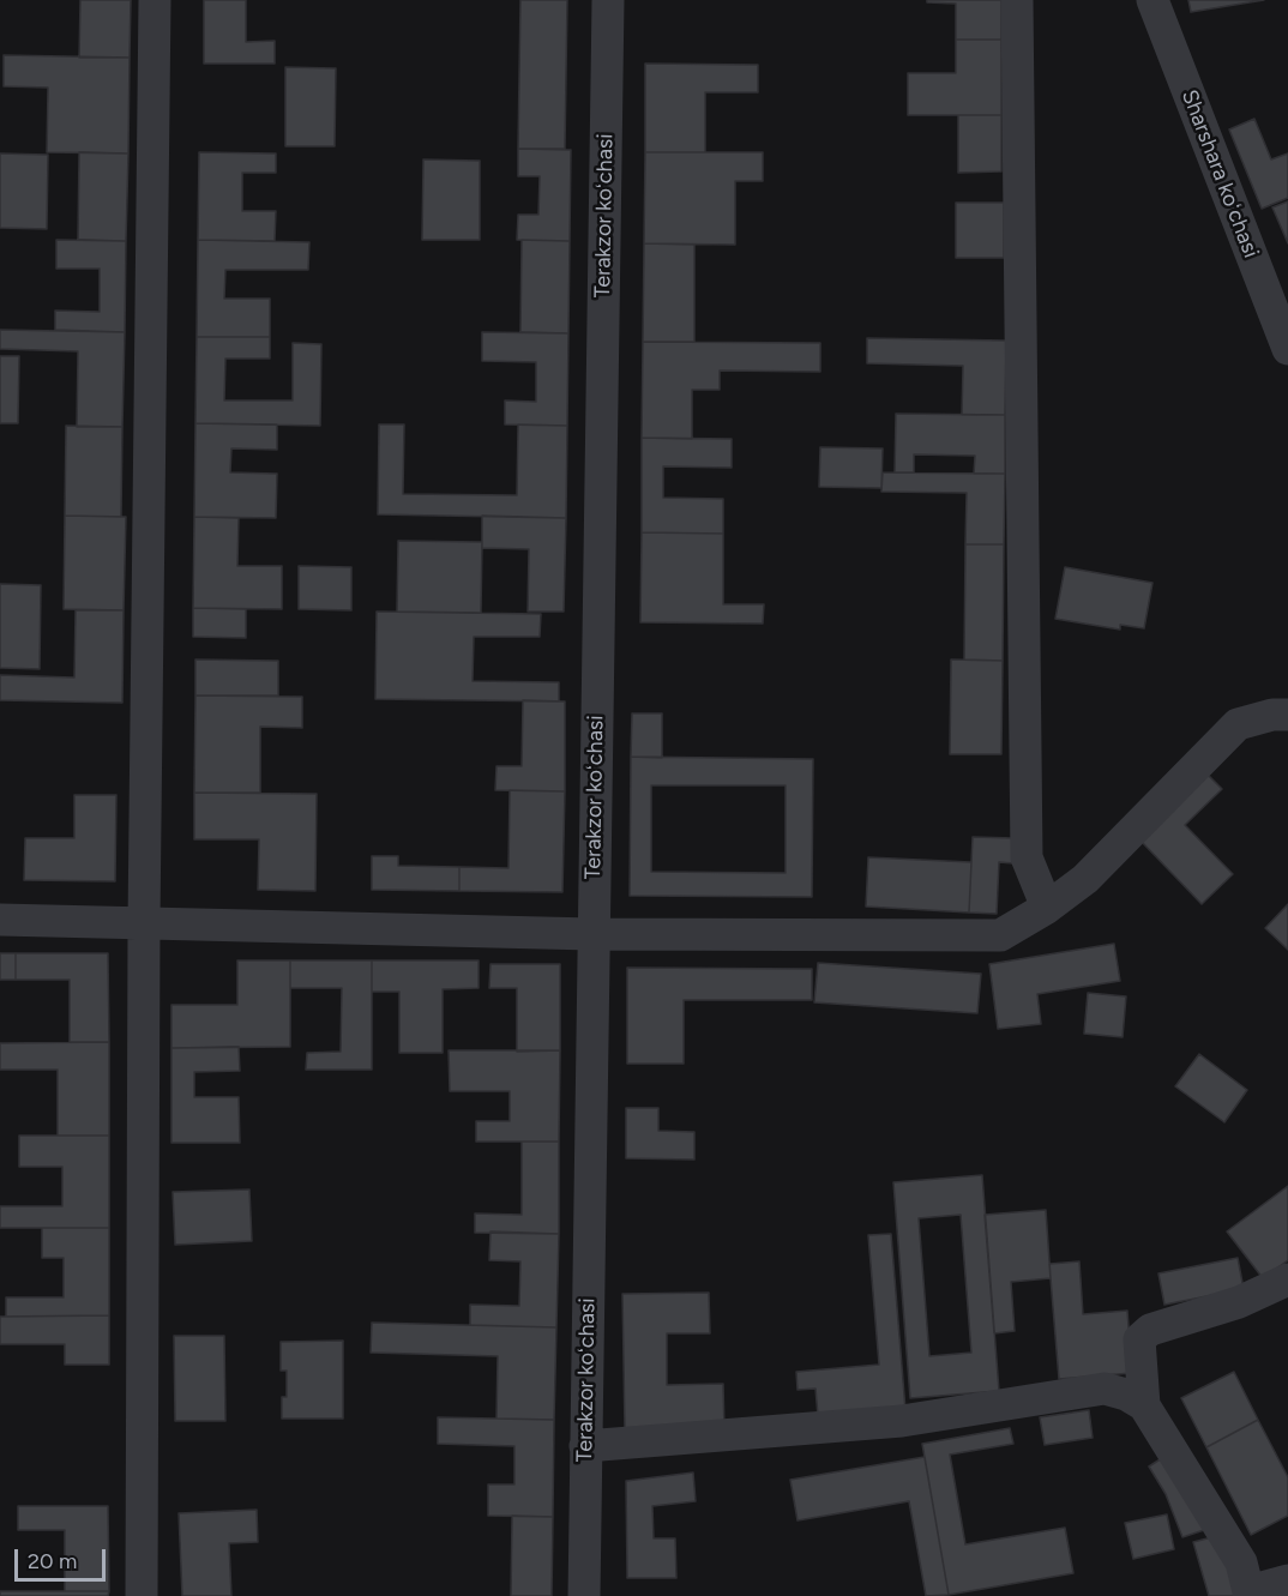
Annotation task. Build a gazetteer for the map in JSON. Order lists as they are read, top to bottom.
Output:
{
  "streets": {
    "street": ["Sharshara koʻchasi", "Terakzor koʻchasi"]
  },
  "scale_bar": "20 m"
}
